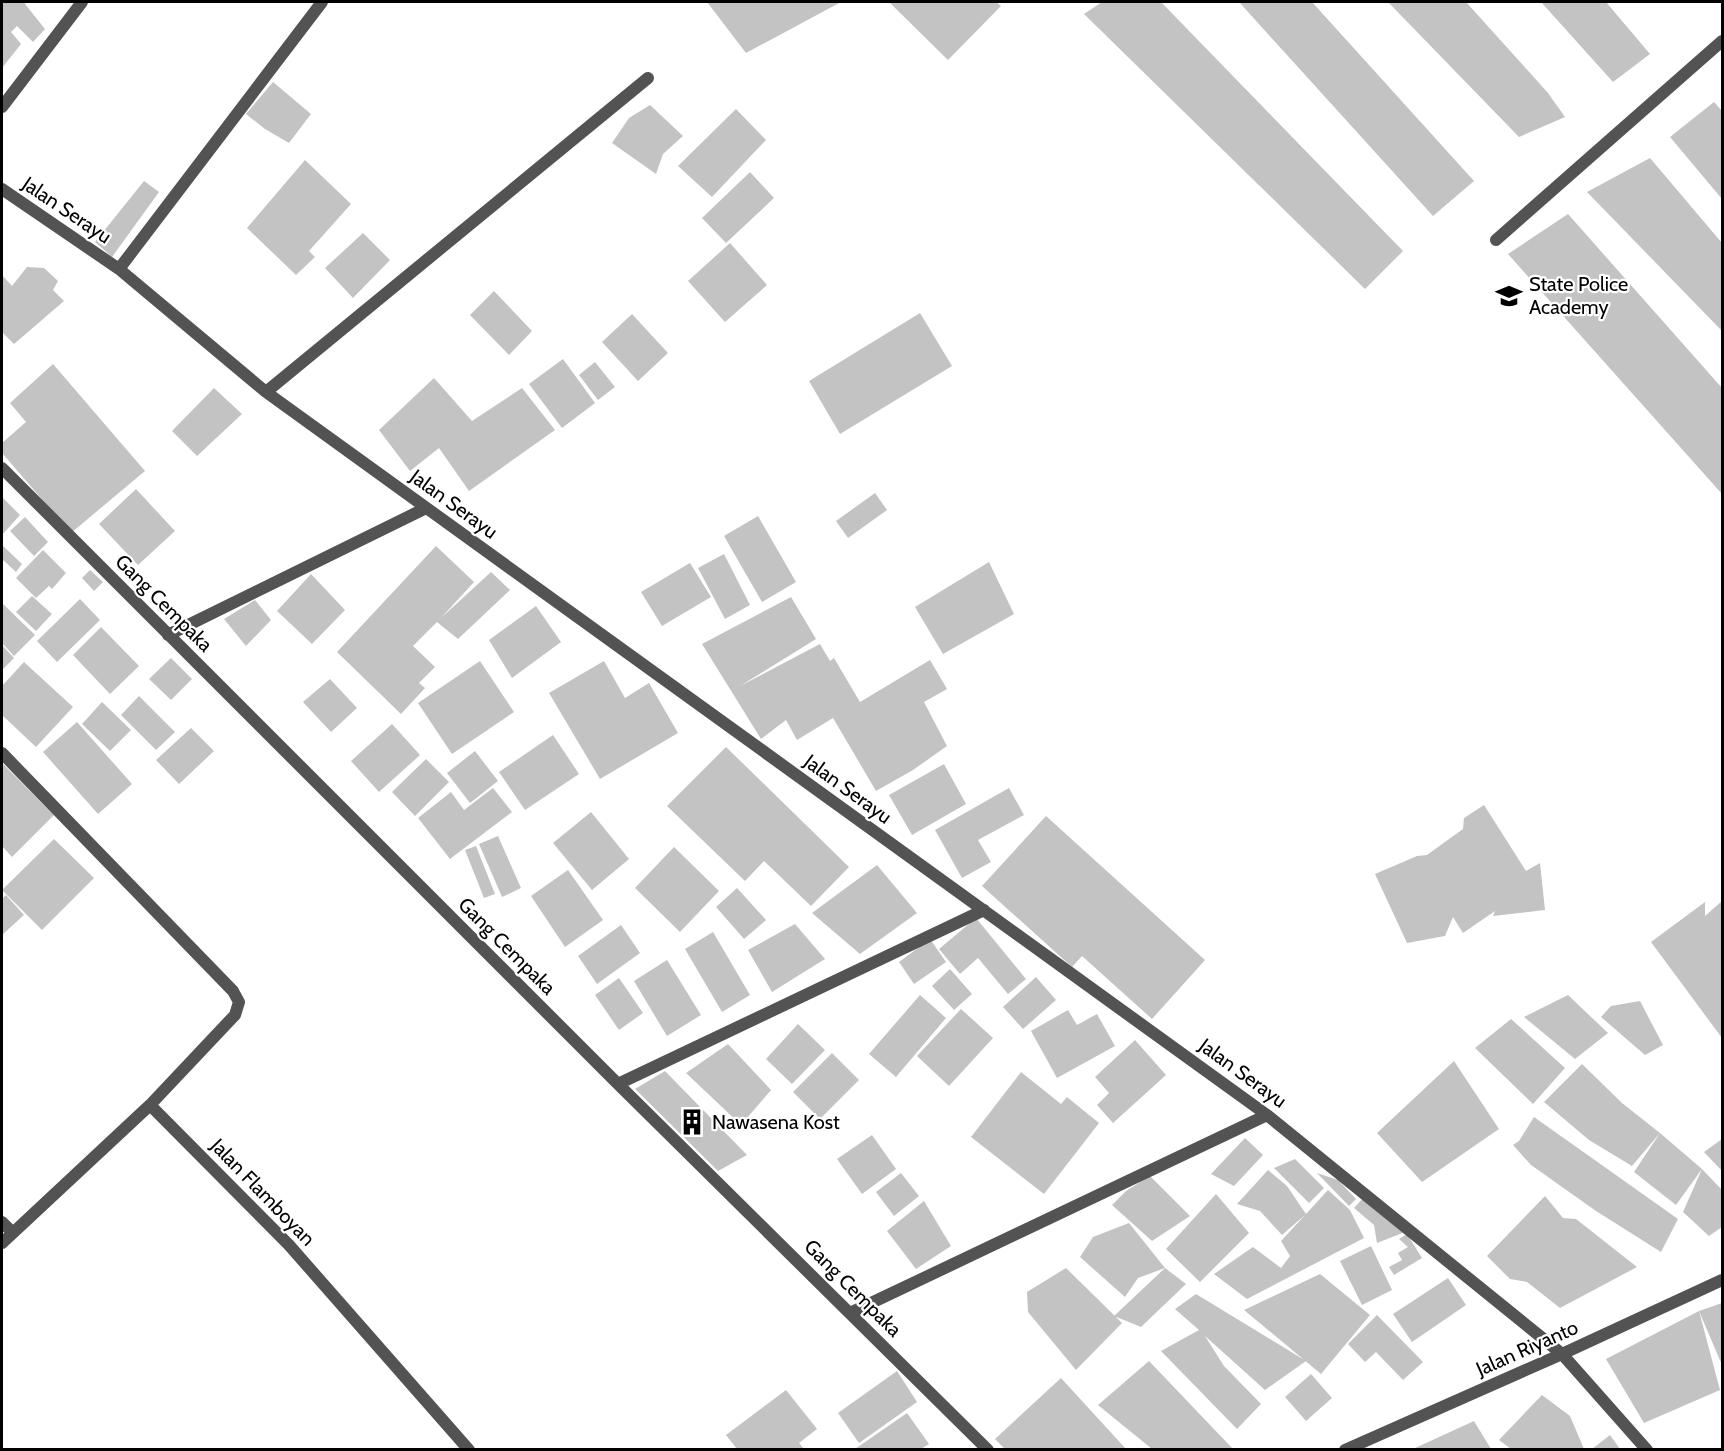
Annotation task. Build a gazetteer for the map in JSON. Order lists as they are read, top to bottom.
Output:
{
  "streets": {
    "street": [
      "Jalan Serayu",
      "Gang Cempaka",
      "Jalan Flamboyan",
      "Jalan Riyanto"
    ]
  },
  "crossings": [
    ["Jalan Serayu", "Jalan Riyanto"]
  ],
  "places": {
    "school or university": ["State Police Academy"],
    "building": ["Nawasena Kost"]
  }
}
